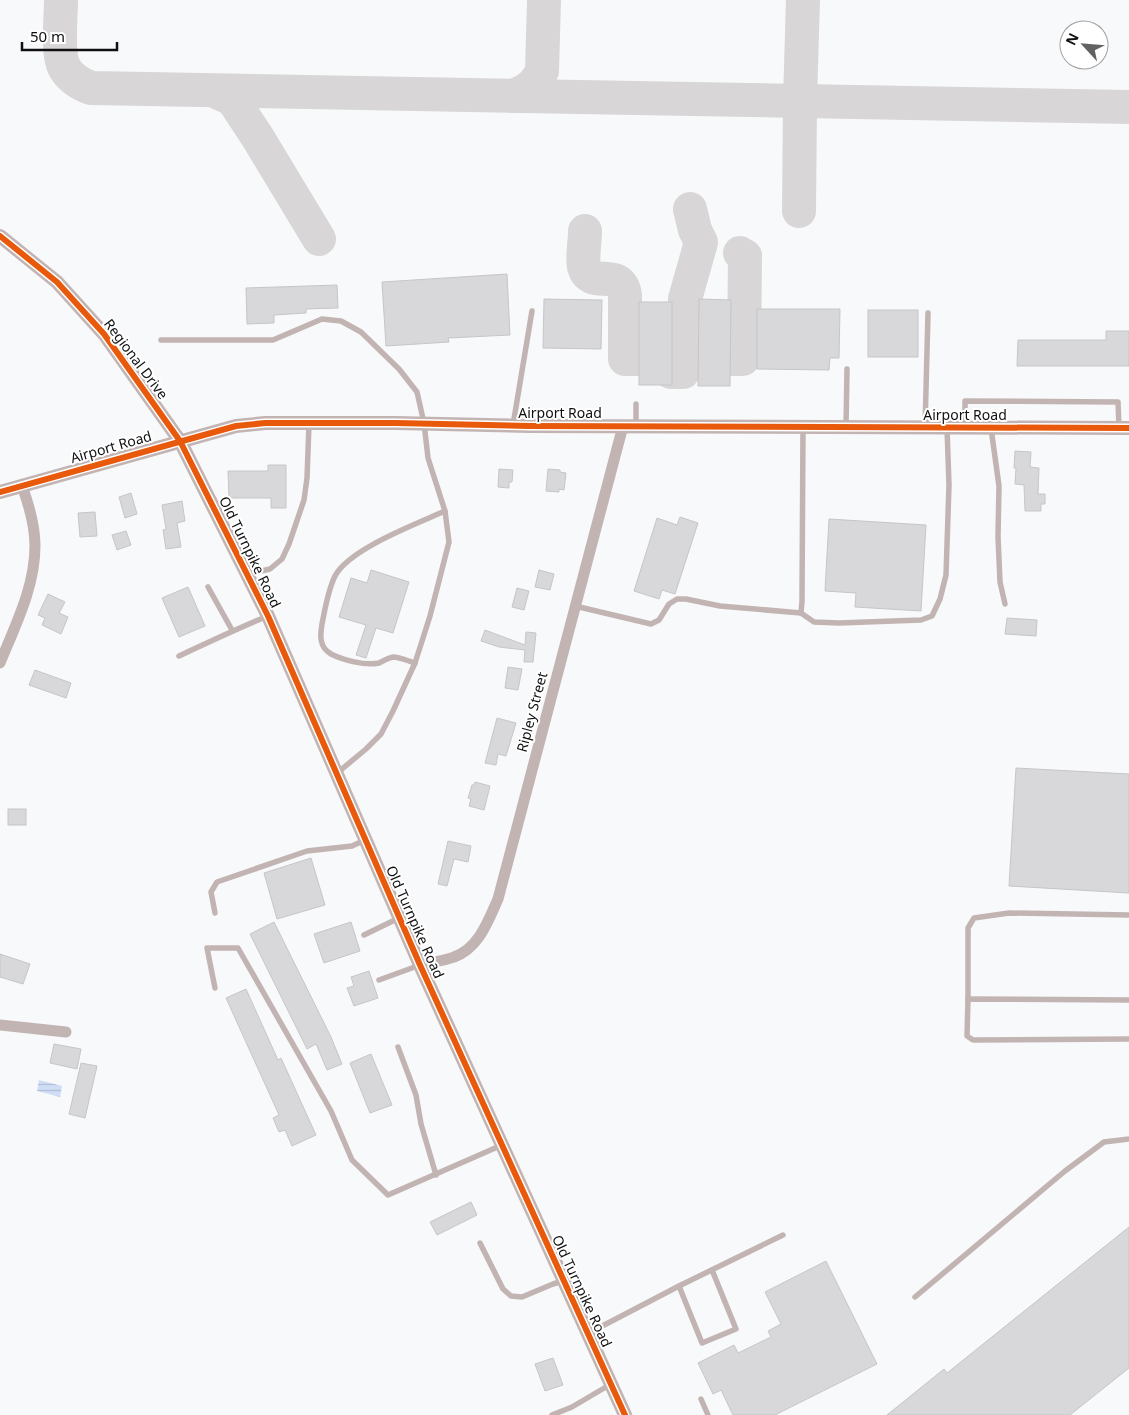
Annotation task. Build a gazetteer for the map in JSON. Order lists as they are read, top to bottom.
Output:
{
  "streets": {
    "street": [
      "Regional Drive",
      "Airport Road",
      "Old Turnpike Road",
      "Ripley Street"
    ]
  },
  "crossings": [
    ["Regional Drive", "Airport Road"],
    ["Regional Drive", "Old Turnpike Road"],
    ["Airport Road", "Old Turnpike Road"],
    ["Airport Road", "Ripley Street"],
    ["Old Turnpike Road", "Ripley Street"]
  ],
  "scale_bar": "50 m",
  "north": "top left"
}
